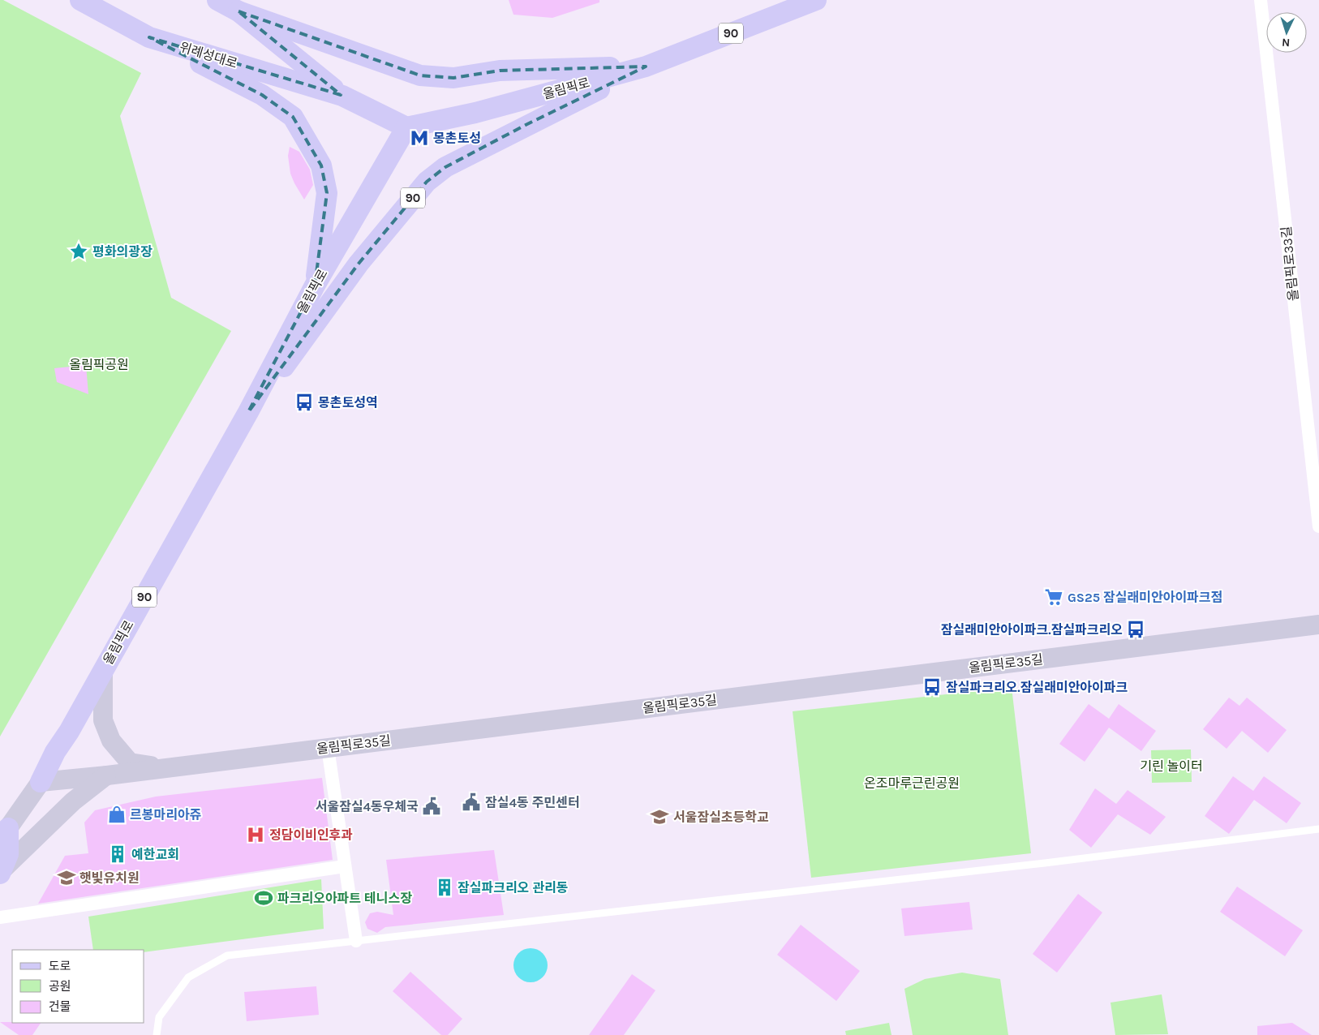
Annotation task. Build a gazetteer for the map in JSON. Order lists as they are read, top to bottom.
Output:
{
  "streets": {
    "main road": ["90", "위례성대로", "올림픽로"],
    "street": ["올림픽로33길", "올림픽로35길"]
  },
  "crossings": [
    ["90", "올림픽로"],
    ["위례성대로", "올림픽로"],
    ["올림픽로", "올림픽로35길"]
  ],
  "parks": ["올림픽공원", "기린 놀이터", "온조마루근린공원"],
  "places": {
    "metro station": ["몽촌토성"],
    "place": ["평화의광장"],
    "bus stop": ["몽촌토성역", "잠실래미안아이파크.잠실파크리오", "잠실파크리오.잠실래미안아이파크"],
    "supermarket": ["GS25 잠실래미안아이파크점"],
    "public building": ["잠실4동 주민센터", "서울잠실4동우체국"],
    "shop": ["르봉마리아쥬"],
    "school or university": ["서울잠실초등학교", "햇빛유치원"],
    "hospital": ["정담이비인후과"],
    "building": ["예한교회", "잠실파크리오 관리동"],
    "sports": ["파크리오아파트 테니스장"]
  },
  "legend": ["도로", "공원", "건물"],
  "north": "bottom"
}
